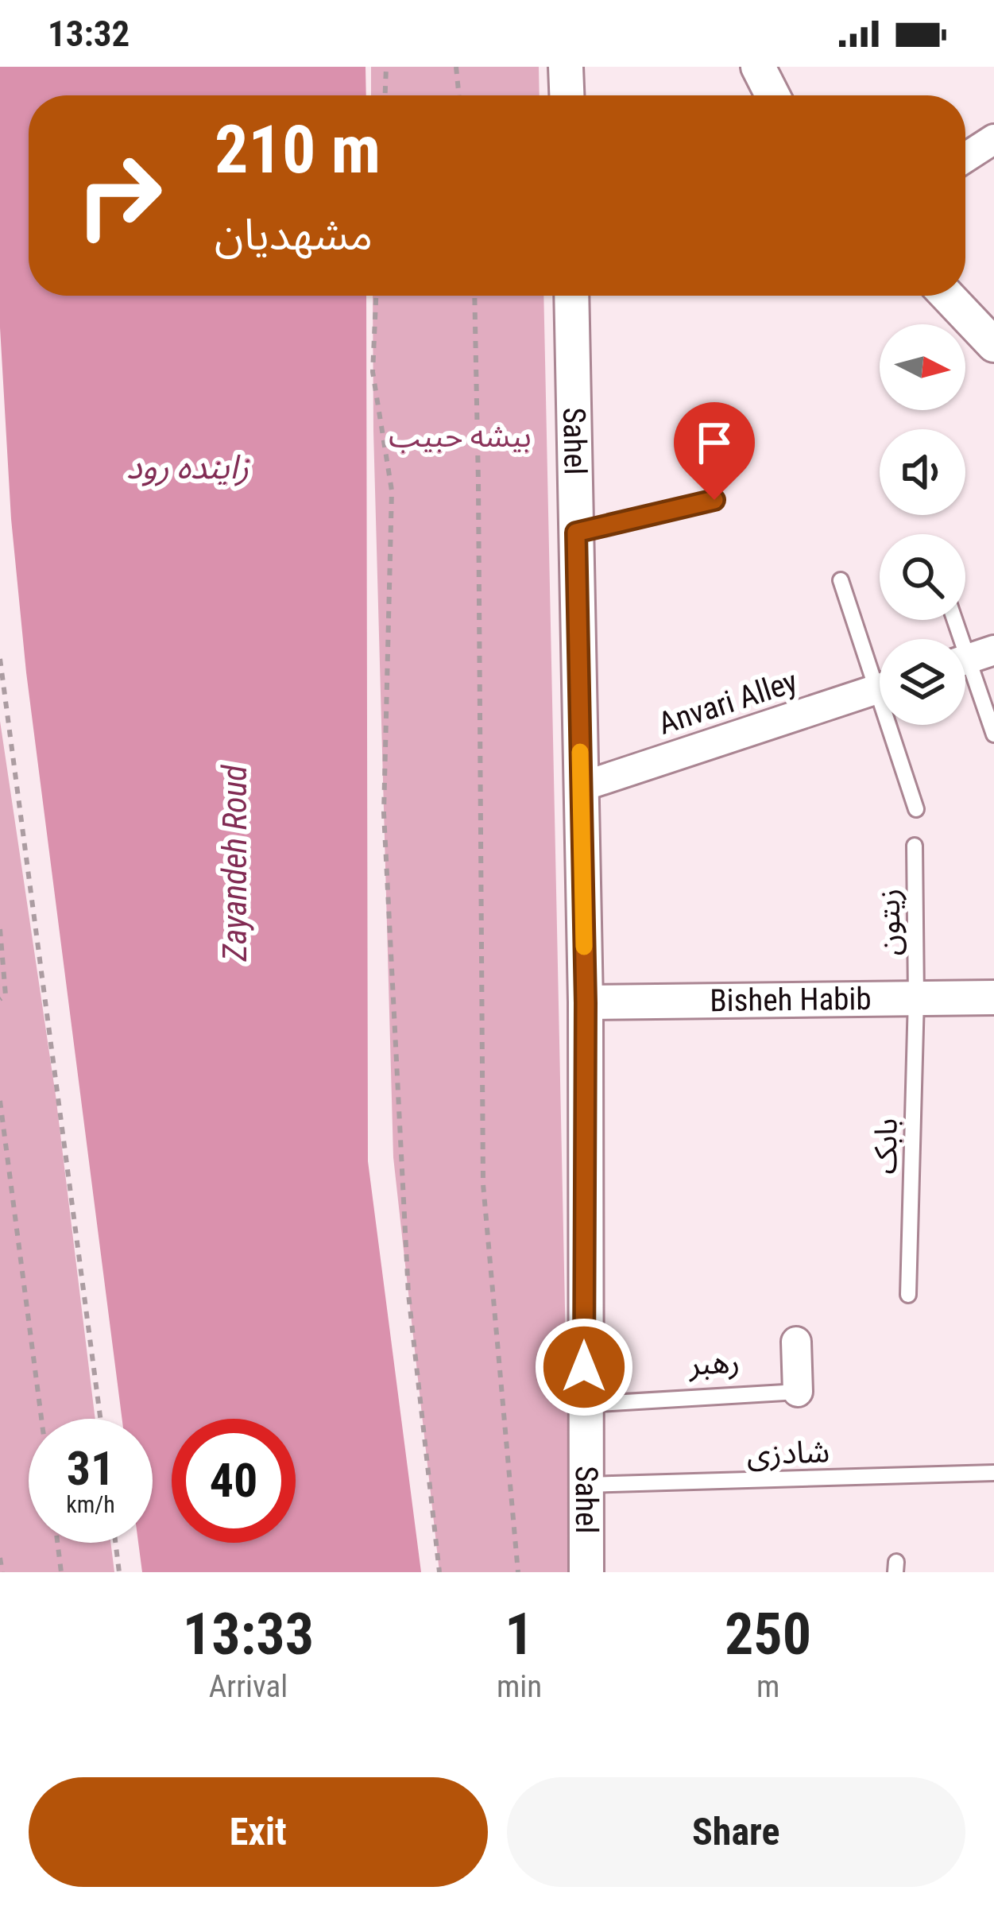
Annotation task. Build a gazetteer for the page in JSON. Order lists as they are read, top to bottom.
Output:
{
  "streets": {
    "street": [
      "Sahel",
      "Anvari Alley",
      "Bisheh Habib",
      "رهبر"
    ],
    "lane": ["زیتون", "بابک", "شادزی"]
  },
  "crossings": [
    ["Sahel", "Anvari Alley"],
    ["Sahel", "Bisheh Habib"],
    ["Sahel", "رهبر"],
    ["Sahel", "شادزی"],
    ["زیتون", "Bisheh Habib"],
    ["زیتون", "بابک"],
    ["Bisheh Habib", "بابک"]
  ],
  "water": ["زاینده رود", "Zayandeh Roud"],
  "parks": ["بیشه حبیب"],
  "north": "right",
  "page": {
    "status": "13:32",
    "turn": ["210 m", "مشهدیان"],
    "speed": "31 km/h",
    "limit": "40",
    "eta": [
      "13:33",
      "Arrival",
      "1",
      "min",
      "250",
      "m"
    ],
    "buttons": ["Exit", "Share"]
  }
}
